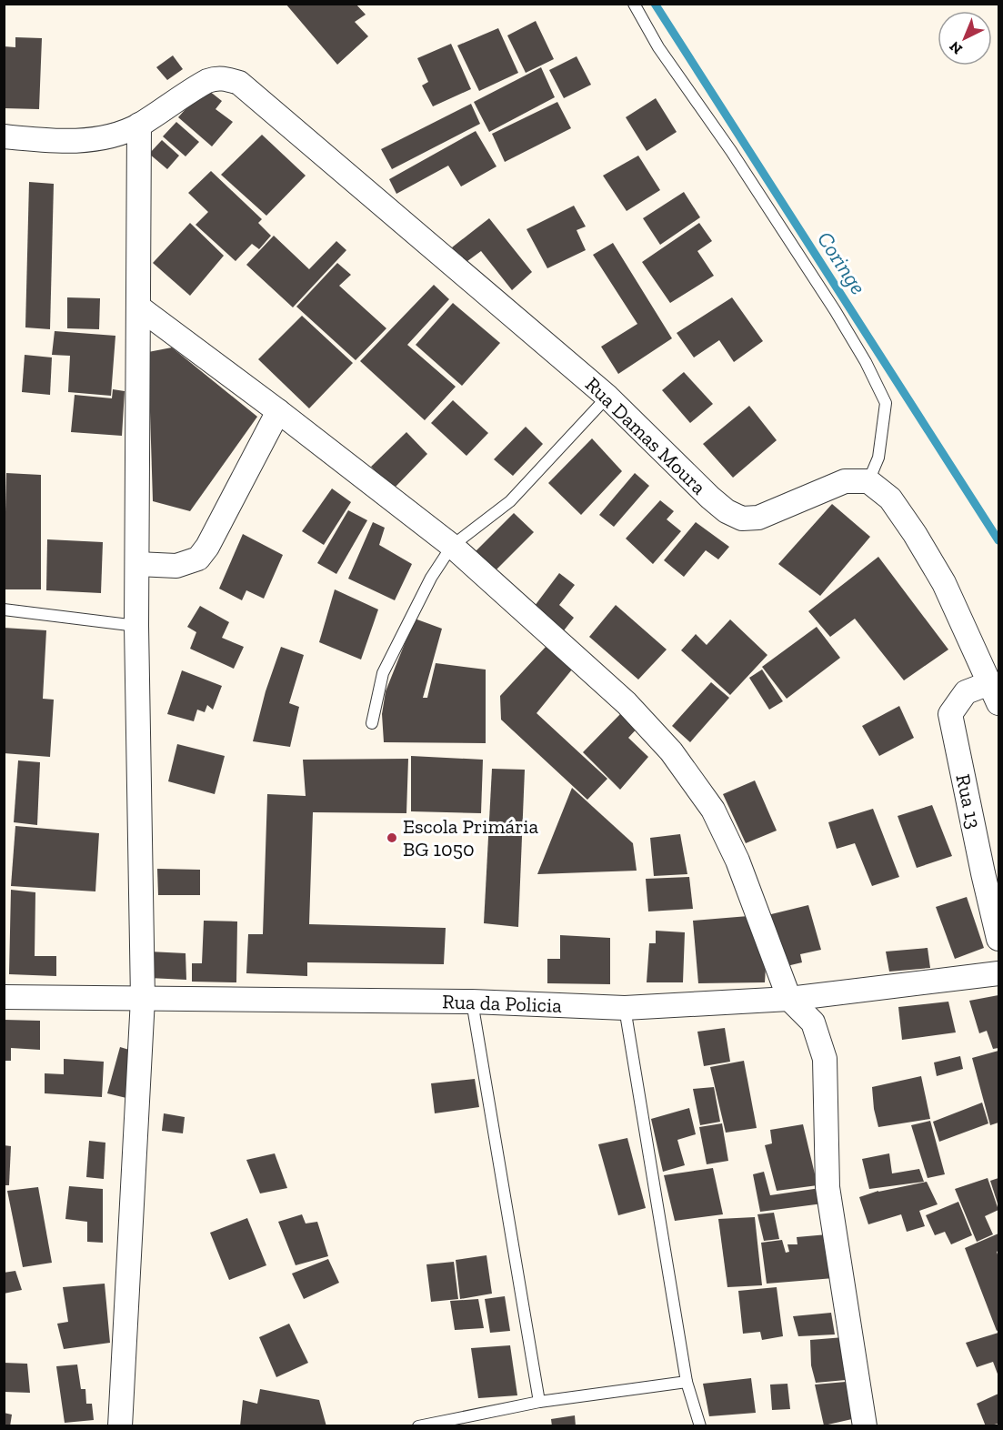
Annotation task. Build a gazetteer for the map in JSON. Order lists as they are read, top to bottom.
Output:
{
  "streets": {
    "street": ["Rua Damas Moura", "Rua 13", "Rua da Policia"]
  },
  "water": ["Coringe"],
  "places": ["Escola Primária BG 1050"],
  "north": "bottom left"
}
